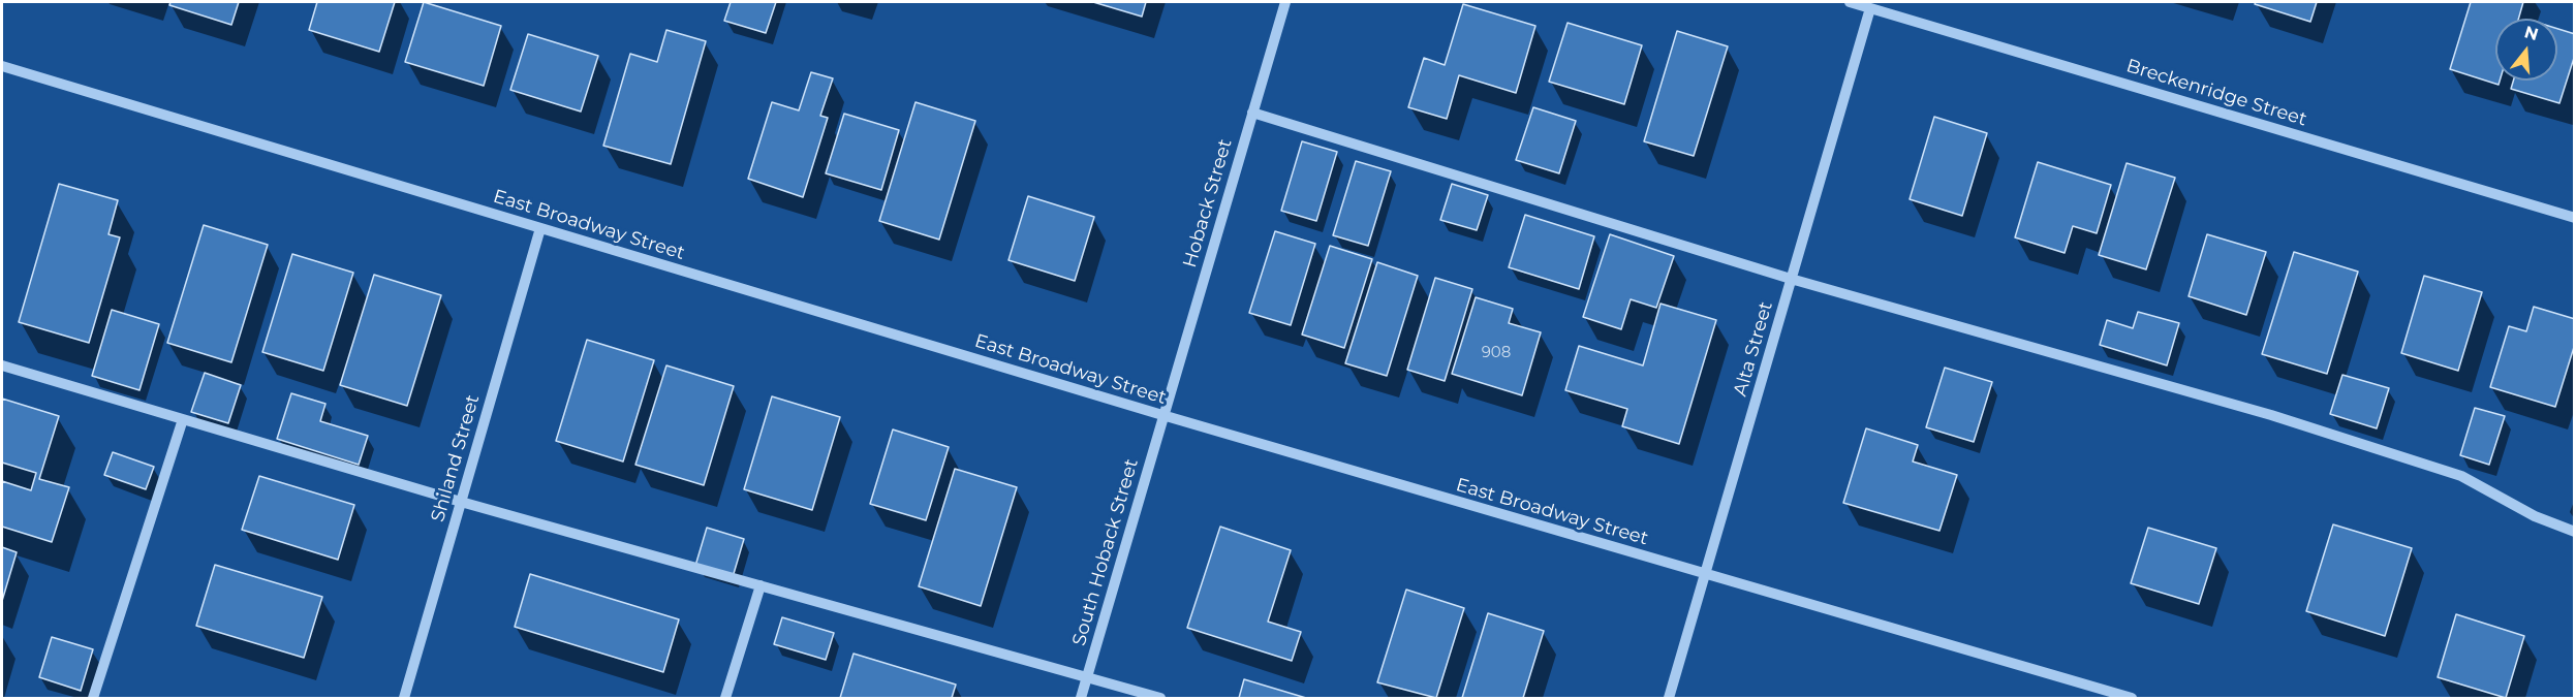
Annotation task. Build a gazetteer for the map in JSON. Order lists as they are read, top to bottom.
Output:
{
  "streets": {
    "street": [
      "Breckenridge Street",
      "Hoback Street",
      "East Broadway Street",
      "Alta Street",
      "Shiland Street",
      "South Hoback Street"
    ]
  },
  "crossings": [
    ["Breckenridge Street", "Alta Street"],
    ["Hoback Street", "East Broadway Street"],
    ["Hoback Street", "South Hoback Street"],
    ["East Broadway Street", "Alta Street"],
    ["East Broadway Street", "Shiland Street"],
    ["East Broadway Street", "South Hoback Street"]
  ],
  "house_numbers": ["908"],
  "north": "top"
}
